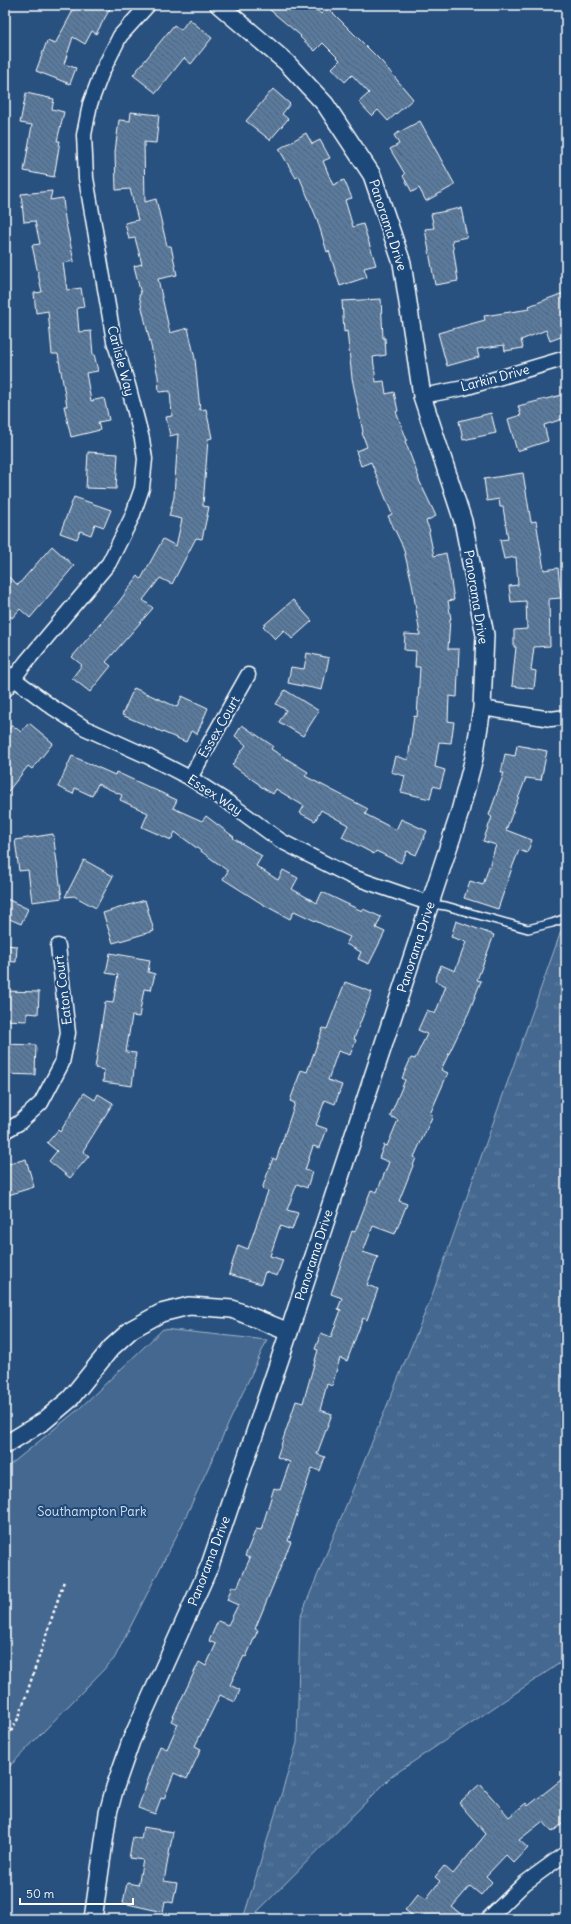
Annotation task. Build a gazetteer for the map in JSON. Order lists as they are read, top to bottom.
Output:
{
  "streets": {
    "street": [
      "Panorama Drive",
      "Carlisle Way",
      "Larkin Drive",
      "Essex Court",
      "Essex Way",
      "Eaton Court"
    ]
  },
  "crossings": [
    ["Panorama Drive", "Larkin Drive"],
    ["Panorama Drive", "Essex Way"],
    ["Carlisle Way", "Essex Way"],
    ["Essex Court", "Essex Way"]
  ],
  "parks": ["Southampton Park"],
  "scale_bar": "50 m"
}
